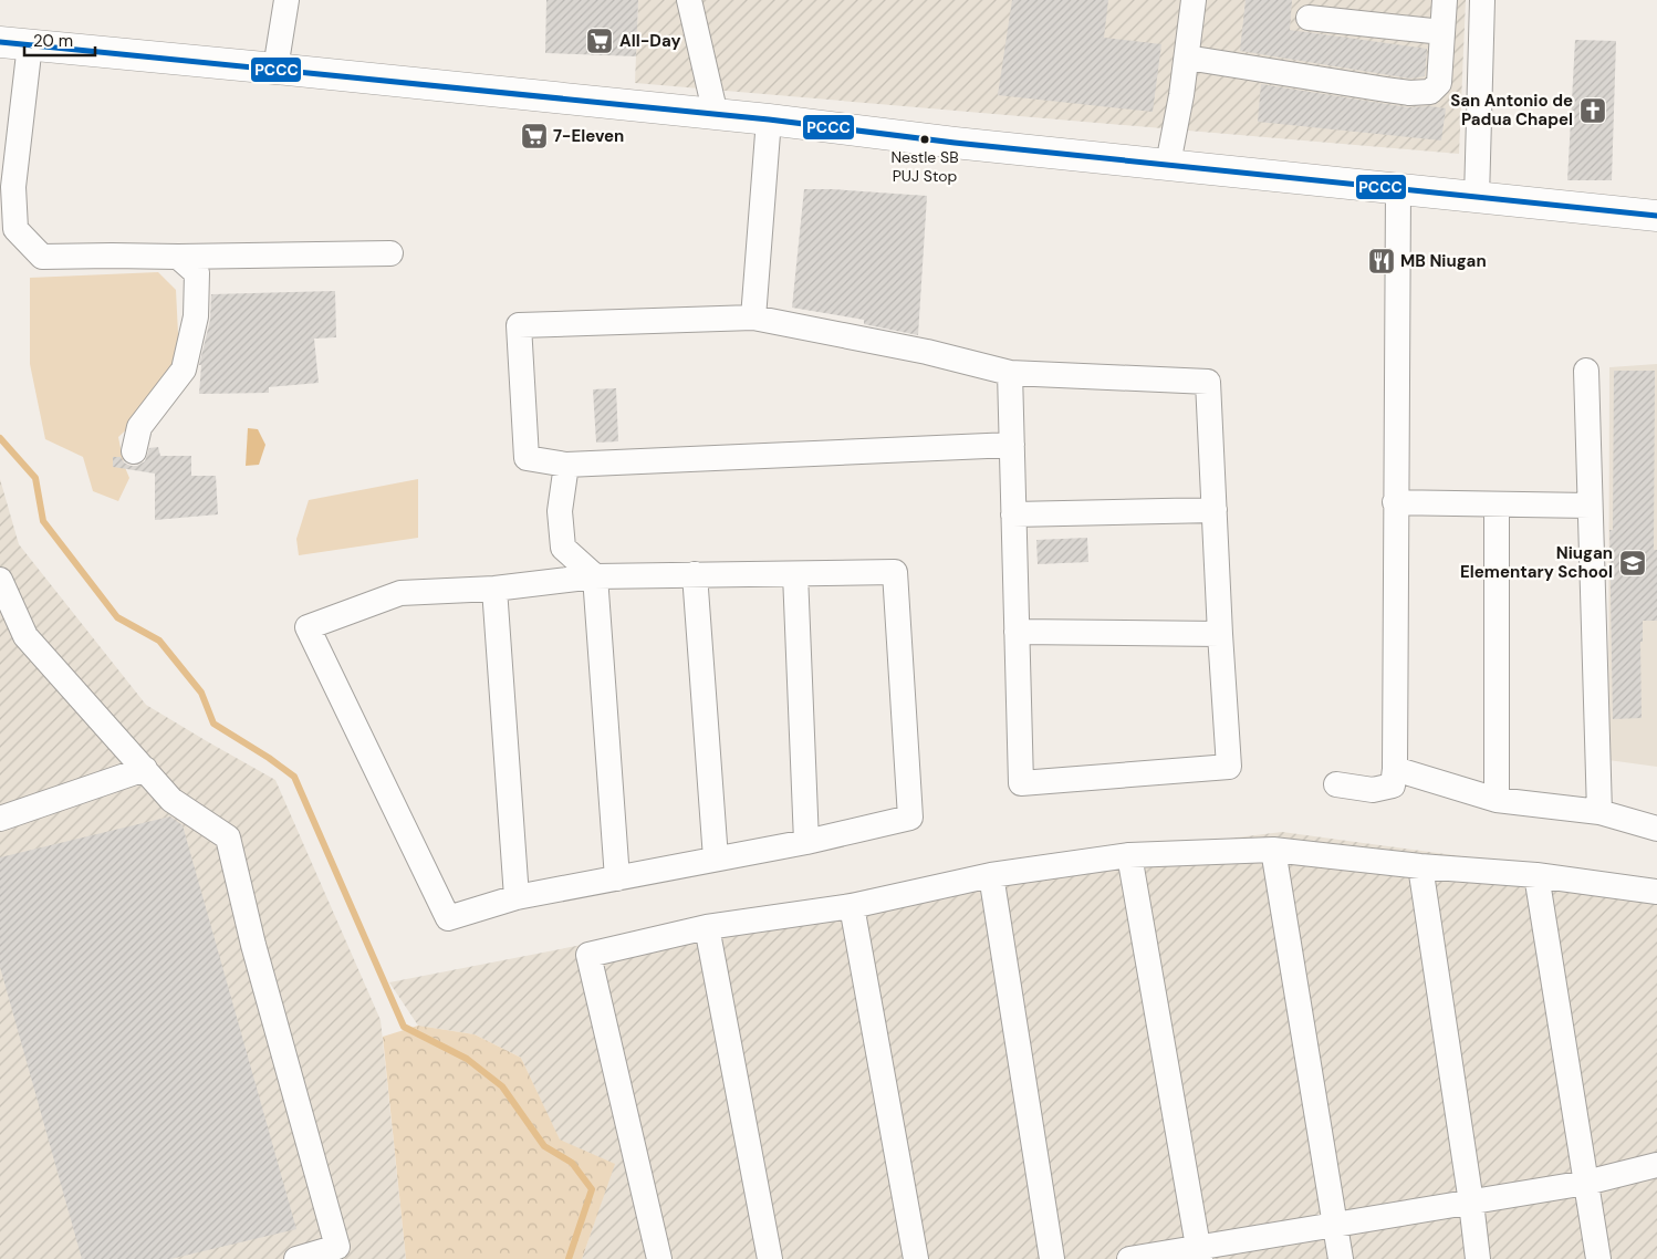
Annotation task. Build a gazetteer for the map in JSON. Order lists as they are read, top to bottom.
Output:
{
  "places": {
    "supermarket": ["All-Day", "7-Eleven"],
    "church": ["San Antonio de Padua Chapel"],
    "other": ["Nestle SB PUJ Stop"],
    "restaurant": ["MB Niugan"],
    "school or university": ["Niugan Elementary School"]
  },
  "lines": ["transit line PCCC"],
  "scale_bar": "20 m"
}
